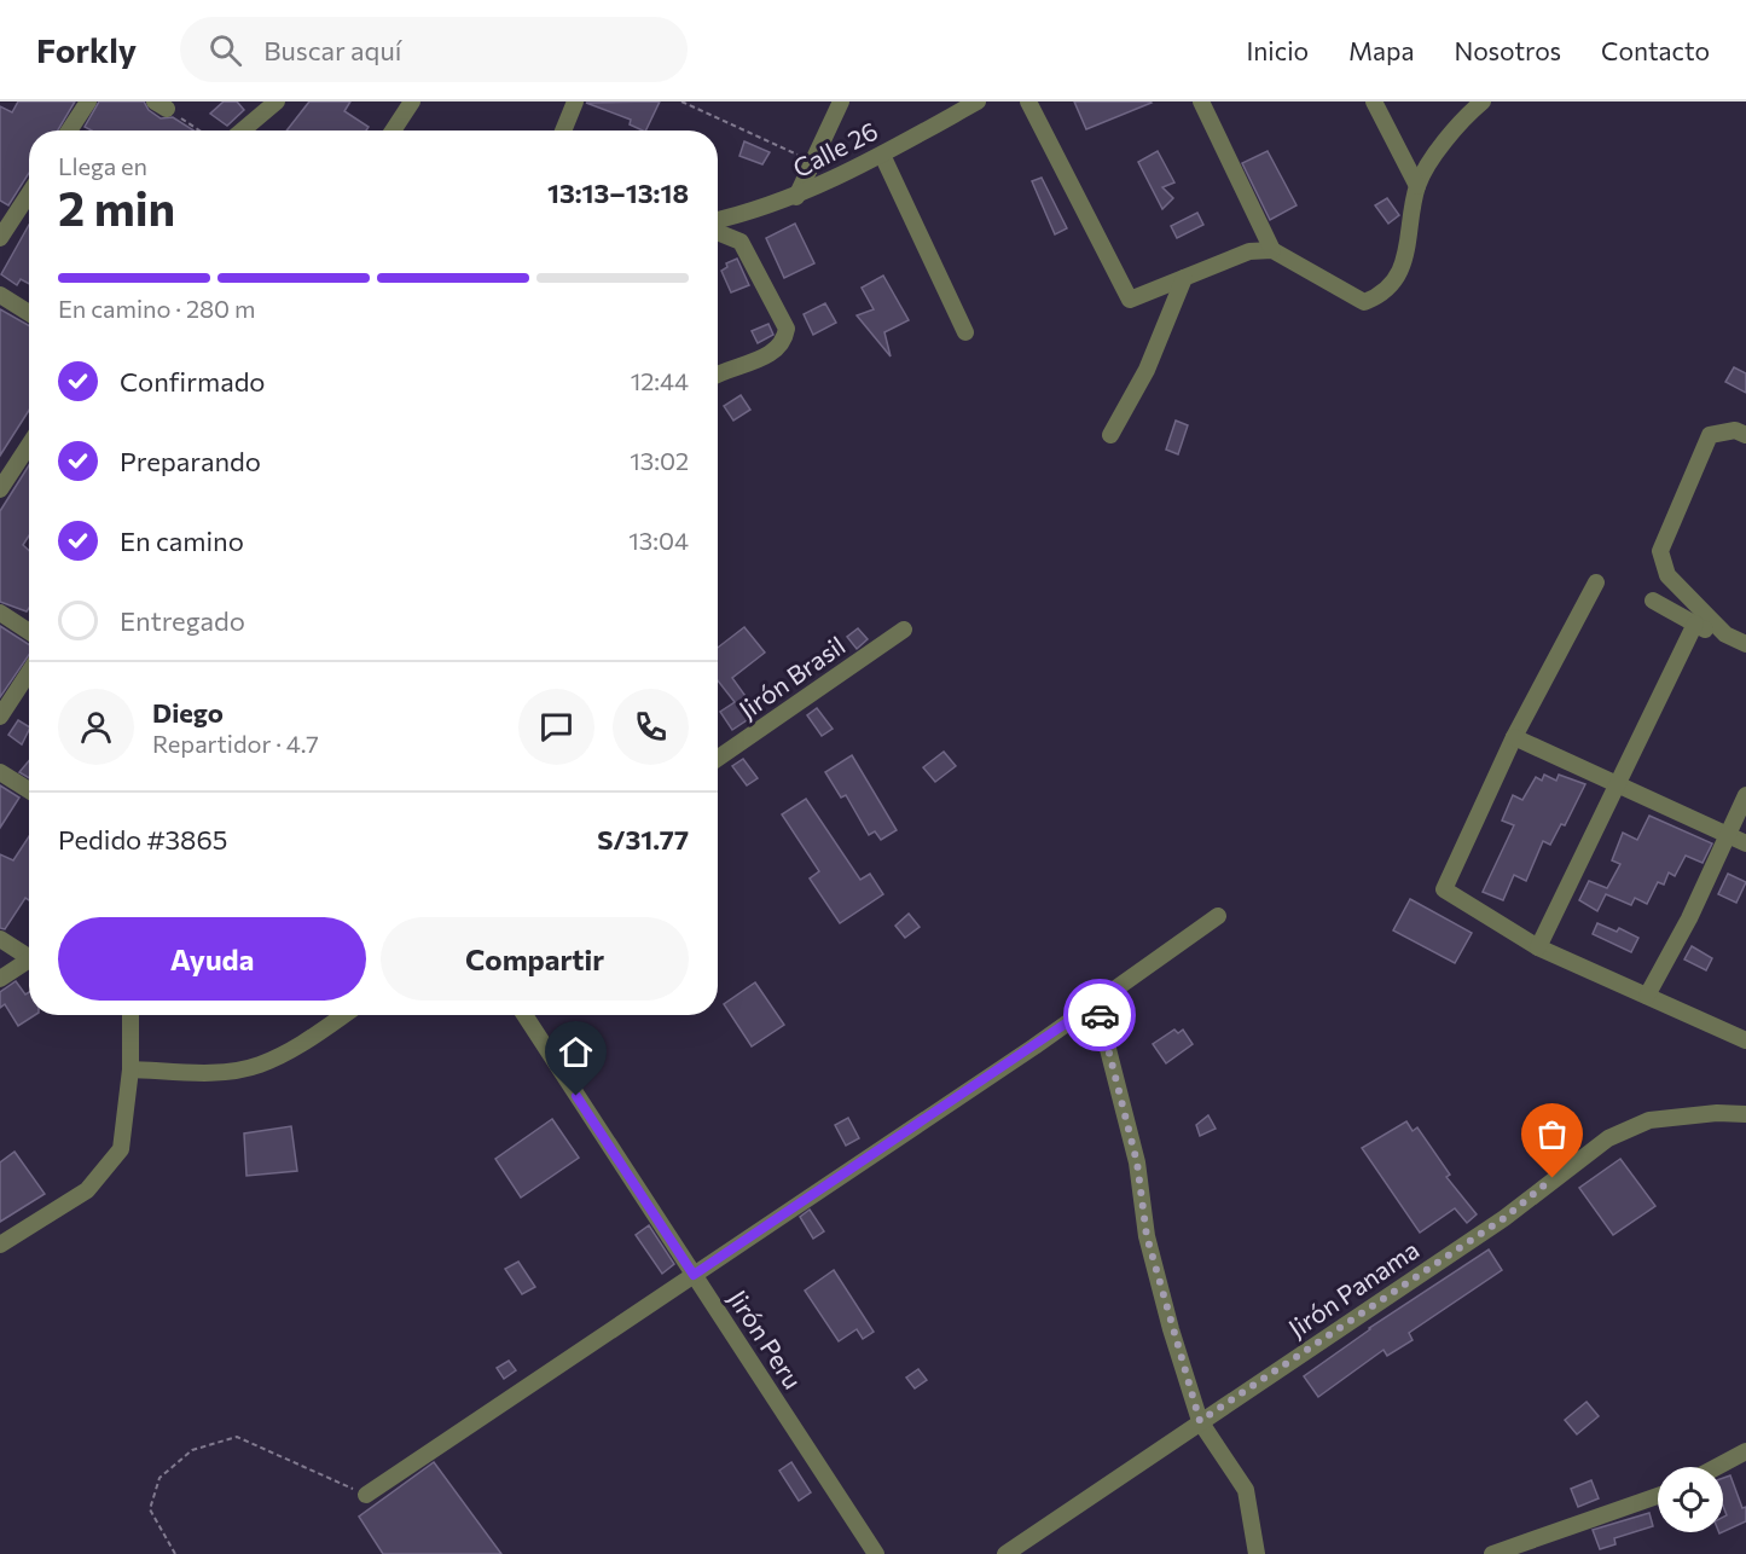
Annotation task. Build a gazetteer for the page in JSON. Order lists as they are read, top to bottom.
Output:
{
  "streets": {
    "street": [
      "Calle 26",
      "Jirón Brasil",
      "Jirón Panama",
      "Jirón Peru"
    ]
  },
  "page": {
    "header": "Forkly",
    "search": "Buscar aquí",
    "nav": [
      "Inicio",
      "Mapa",
      "Nosotros",
      "Contacto"
    ],
    "heading": ["2 min", "Llega en", "13:13–13:18"],
    "panel": [
      "Diego",
      "Repartidor · 4.7",
      "Pedido #3865",
      "S/31.77"
    ],
    "bar": "En camino · 280 m",
    "list": [
      ["Confirmado", "12:44"],
      ["Preparando", "13:02"],
      ["En camino", "13:04"],
      "Entregado"
    ],
    "buttons": ["Ayuda", "Compartir"]
  }
}
